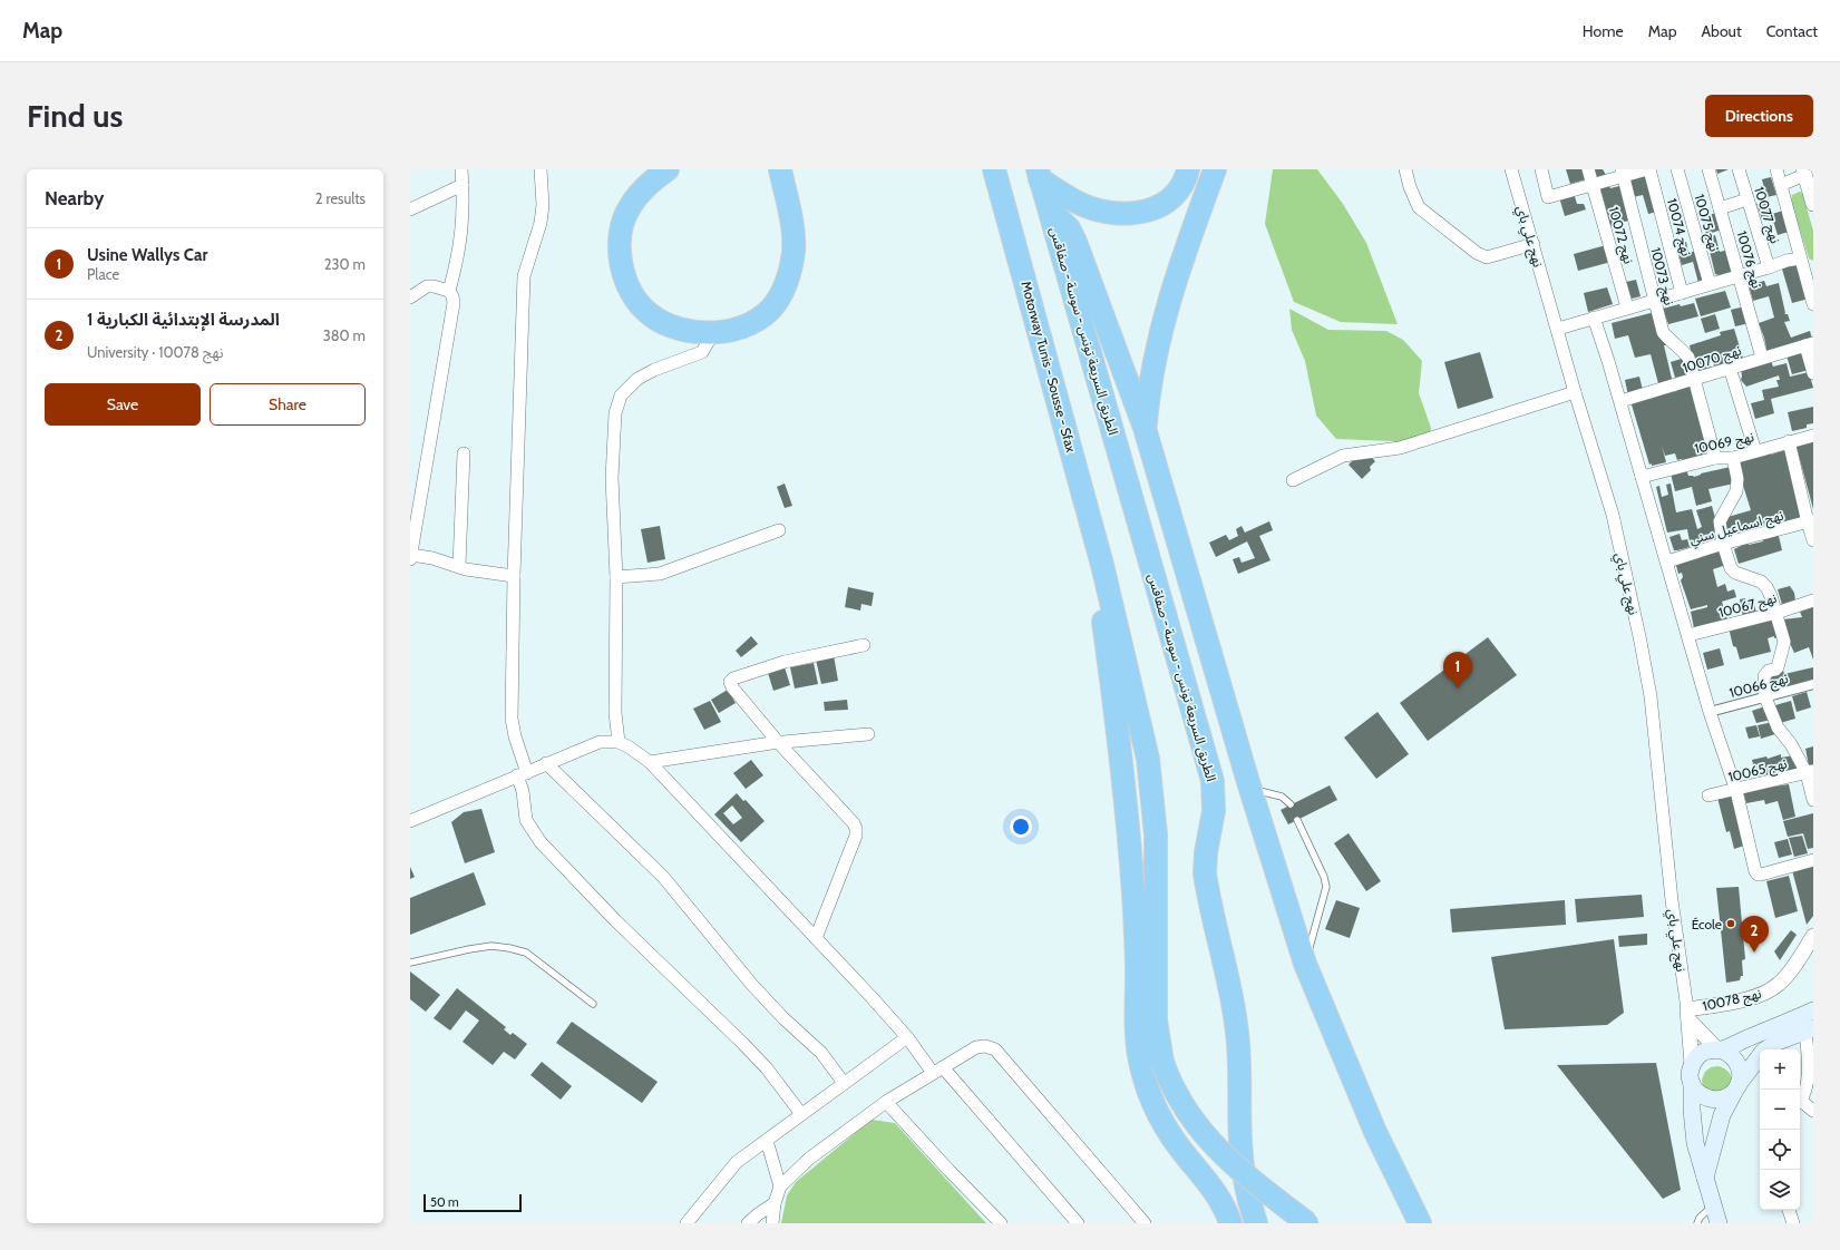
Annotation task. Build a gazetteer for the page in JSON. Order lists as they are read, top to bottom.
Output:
{
  "streets": {
    "highway": ["الطريق السريعة تونس - سوسة - صفاقس", "Motorway Tunis - Sousse - Sfax"],
    "street": [
      "نهج 10077",
      "نهج 10075",
      "نهج 10074",
      "نهج 10072",
      "نهج علي باي",
      "نهج 10076",
      "نهج 10073",
      "نهج 10070",
      "نهج 10069",
      "نهج اسماعيل سني",
      "نهج 10067",
      "نهج 10066",
      "نهج 10065",
      "نهج 10078"
    ]
  },
  "crossings": [
    ["نهج علي باي", "نهج 10078"],
    ["نهج 10076", "نهج 10070"],
    ["نهج 10073", "نهج 10070"],
    ["نهج 10073", "نهج 10069"]
  ],
  "places": ["École"],
  "scale_bar": "50 m",
  "page": {
    "header": "Map",
    "nav": [
      "Home",
      "Map",
      "About",
      "Contact"
    ],
    "buttons": [
      "Directions",
      ["Save", "Share"]
    ],
    "title": "Find us",
    "heading": ["Nearby", "2 results"],
    "list": [
      {
        "mark": "1",
        "name": "Usine Wallys Car",
        "note": "Place",
        "value": "230 m"
      },
      {
        "mark": "2",
        "name": "المدرسة الإبتدائية الكبارية 1",
        "note": "University · نهج 10078",
        "value": "380 m"
      }
    ],
    "pins": ["1", "2"],
    "map_buttons": ["+", "−"],
    "scale": "50 m"
  }
}
